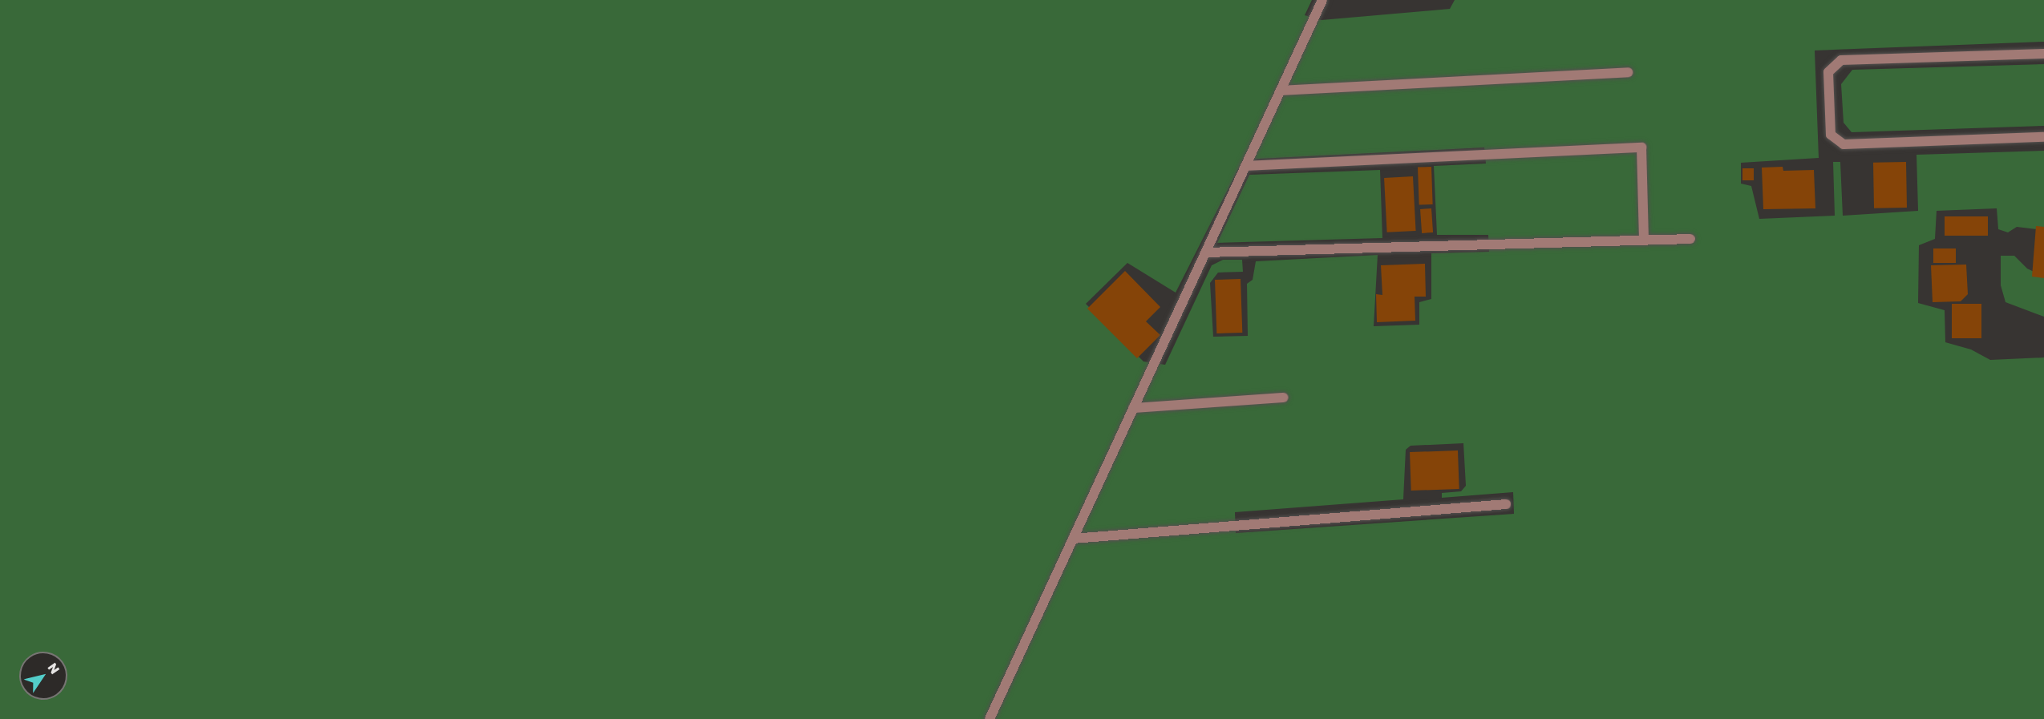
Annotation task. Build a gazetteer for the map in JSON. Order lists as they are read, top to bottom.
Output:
{
  "north": "top right"
}
